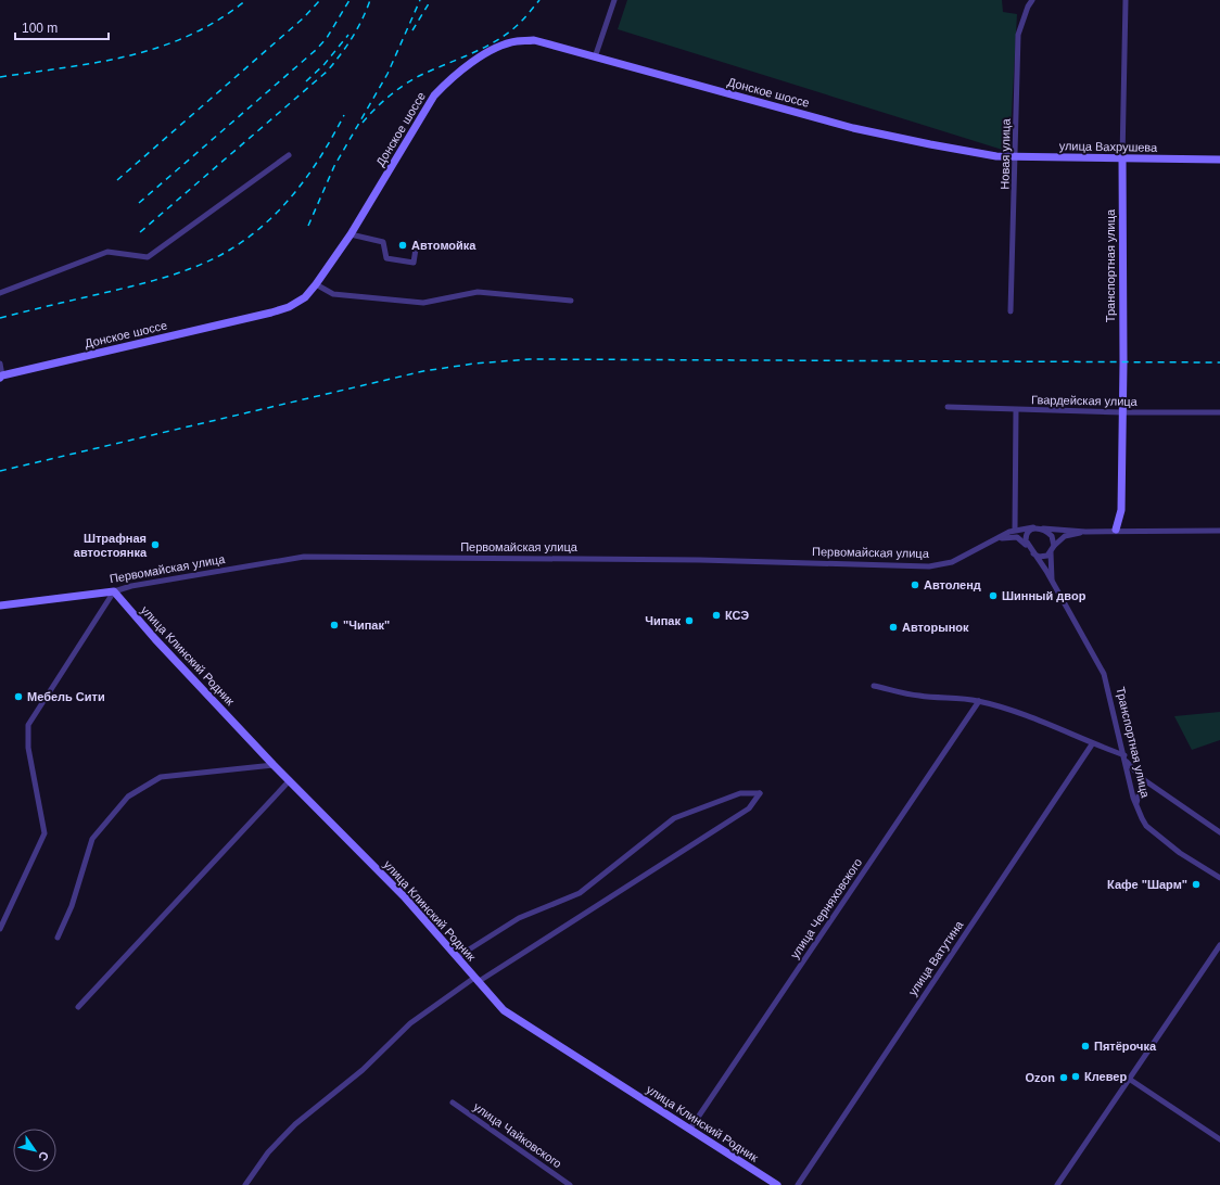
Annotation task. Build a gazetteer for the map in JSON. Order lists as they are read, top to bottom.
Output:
{
  "streets": {
    "main road": [
      "Донское шоссе",
      "улица Вахрушева",
      "Транспортная улица",
      "Первомайская улица",
      "улица Клинский Родник"
    ],
    "street": [
      "Новая улица",
      "Гвардейская улица",
      "улица Черняховского",
      "улица Ватутина",
      "улица Чайковского"
    ]
  },
  "crossings": [
    ["Донское шоссе", "улица Вахрушева"],
    ["улица Вахрушева", "Новая улица"],
    ["улица Вахрушева", "Транспортная улица"],
    ["Транспортная улица", "Гвардейская улица"],
    ["Транспортная улица", "Первомайская улица"],
    ["Первомайская улица", "улица Клинский Родник"],
    ["улица Клинский Родник", "улица Черняховского"]
  ],
  "places": [
    "Автомойка",
    "Штрафная автостоянка",
    "Автоленд",
    "Шинный двор",
    "КСЭ",
    "Чипак",
    "\"Чипак\"",
    "Авторынок",
    "Мебель Сити",
    "Кафе \"Шарм\"",
    "Пятёрочка",
    "Клевер",
    "Ozon"
  ],
  "scale_bar": "100 m",
  "north": "bottom right"
}
